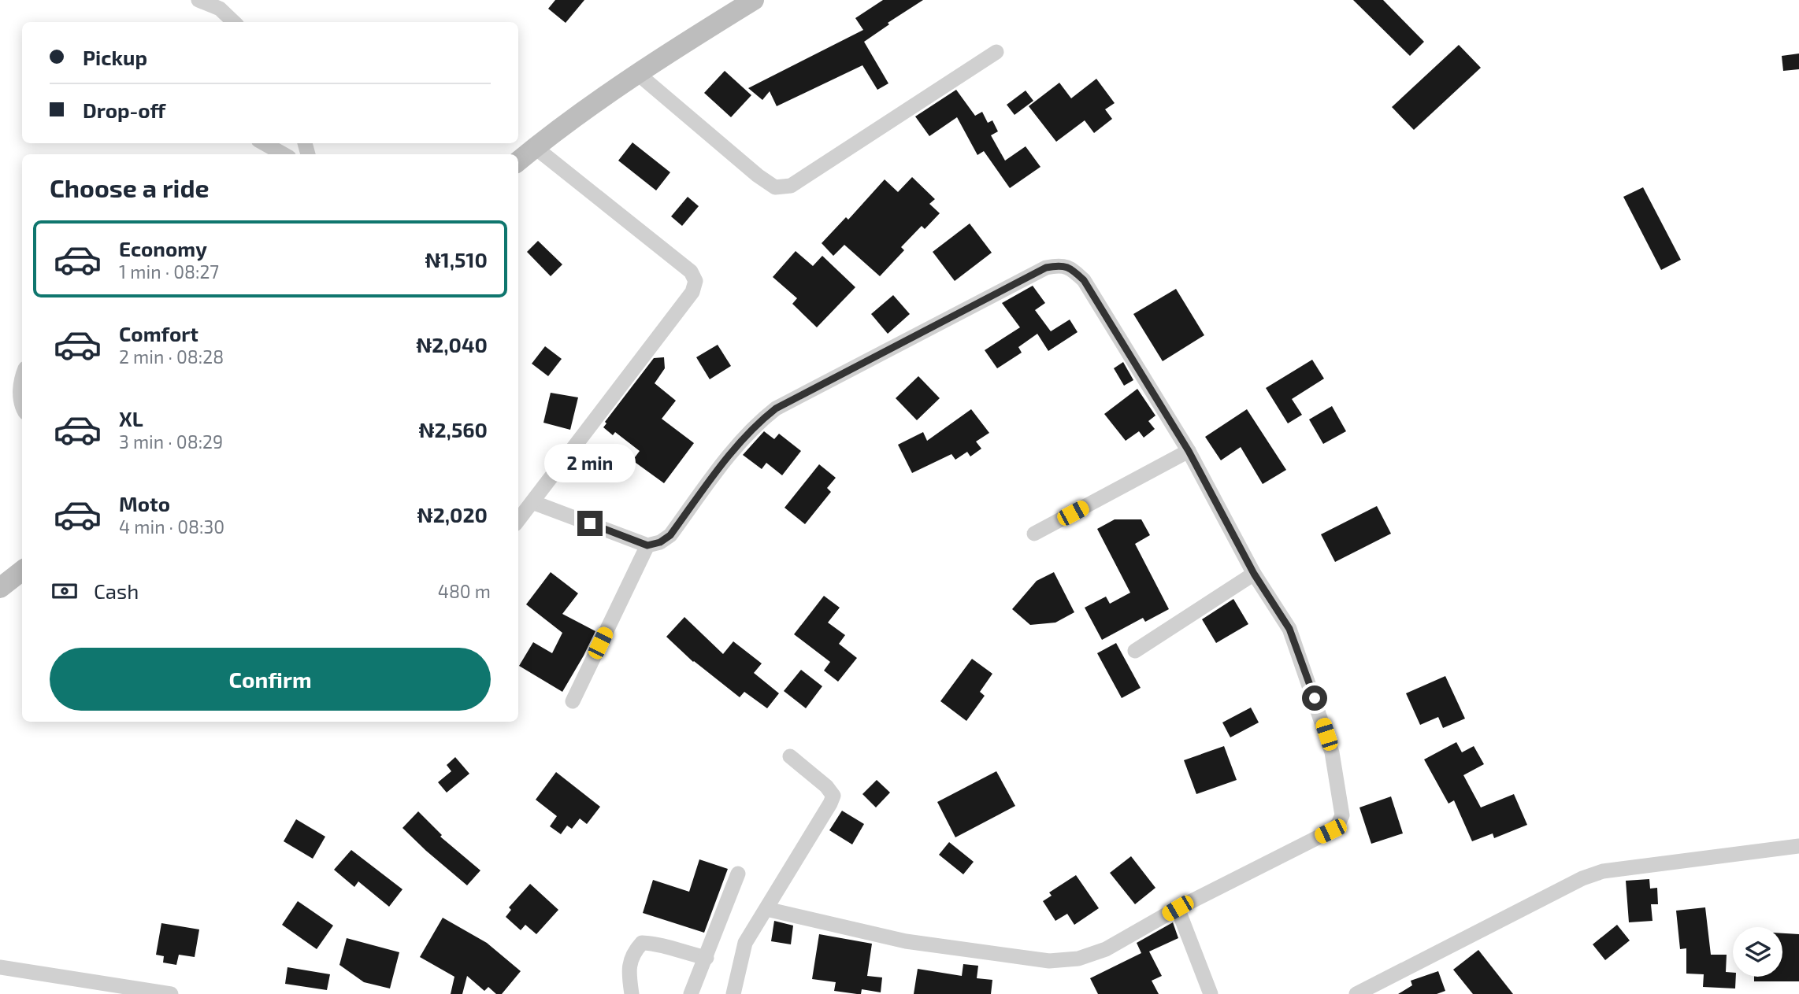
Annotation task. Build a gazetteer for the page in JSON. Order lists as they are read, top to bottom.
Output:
{
  "page": {
    "banner": ["Pickup", "Drop-off"],
    "heading": "Choose a ride",
    "list": [
      {
        "name": "Economy",
        "note": "1 min · 08:27",
        "value": "₦1,510"
      },
      {
        "name": "Comfort",
        "note": "2 min · 08:28",
        "value": "₦2,040"
      },
      {
        "name": "XL",
        "note": "3 min · 08:29",
        "value": "₦2,560"
      },
      {
        "name": "Moto",
        "note": "4 min · 08:30",
        "value": "₦2,020"
      }
    ],
    "bubble": "2 min",
    "pay": ["Cash", "480 m"],
    "buttons": "Confirm"
  }
}
